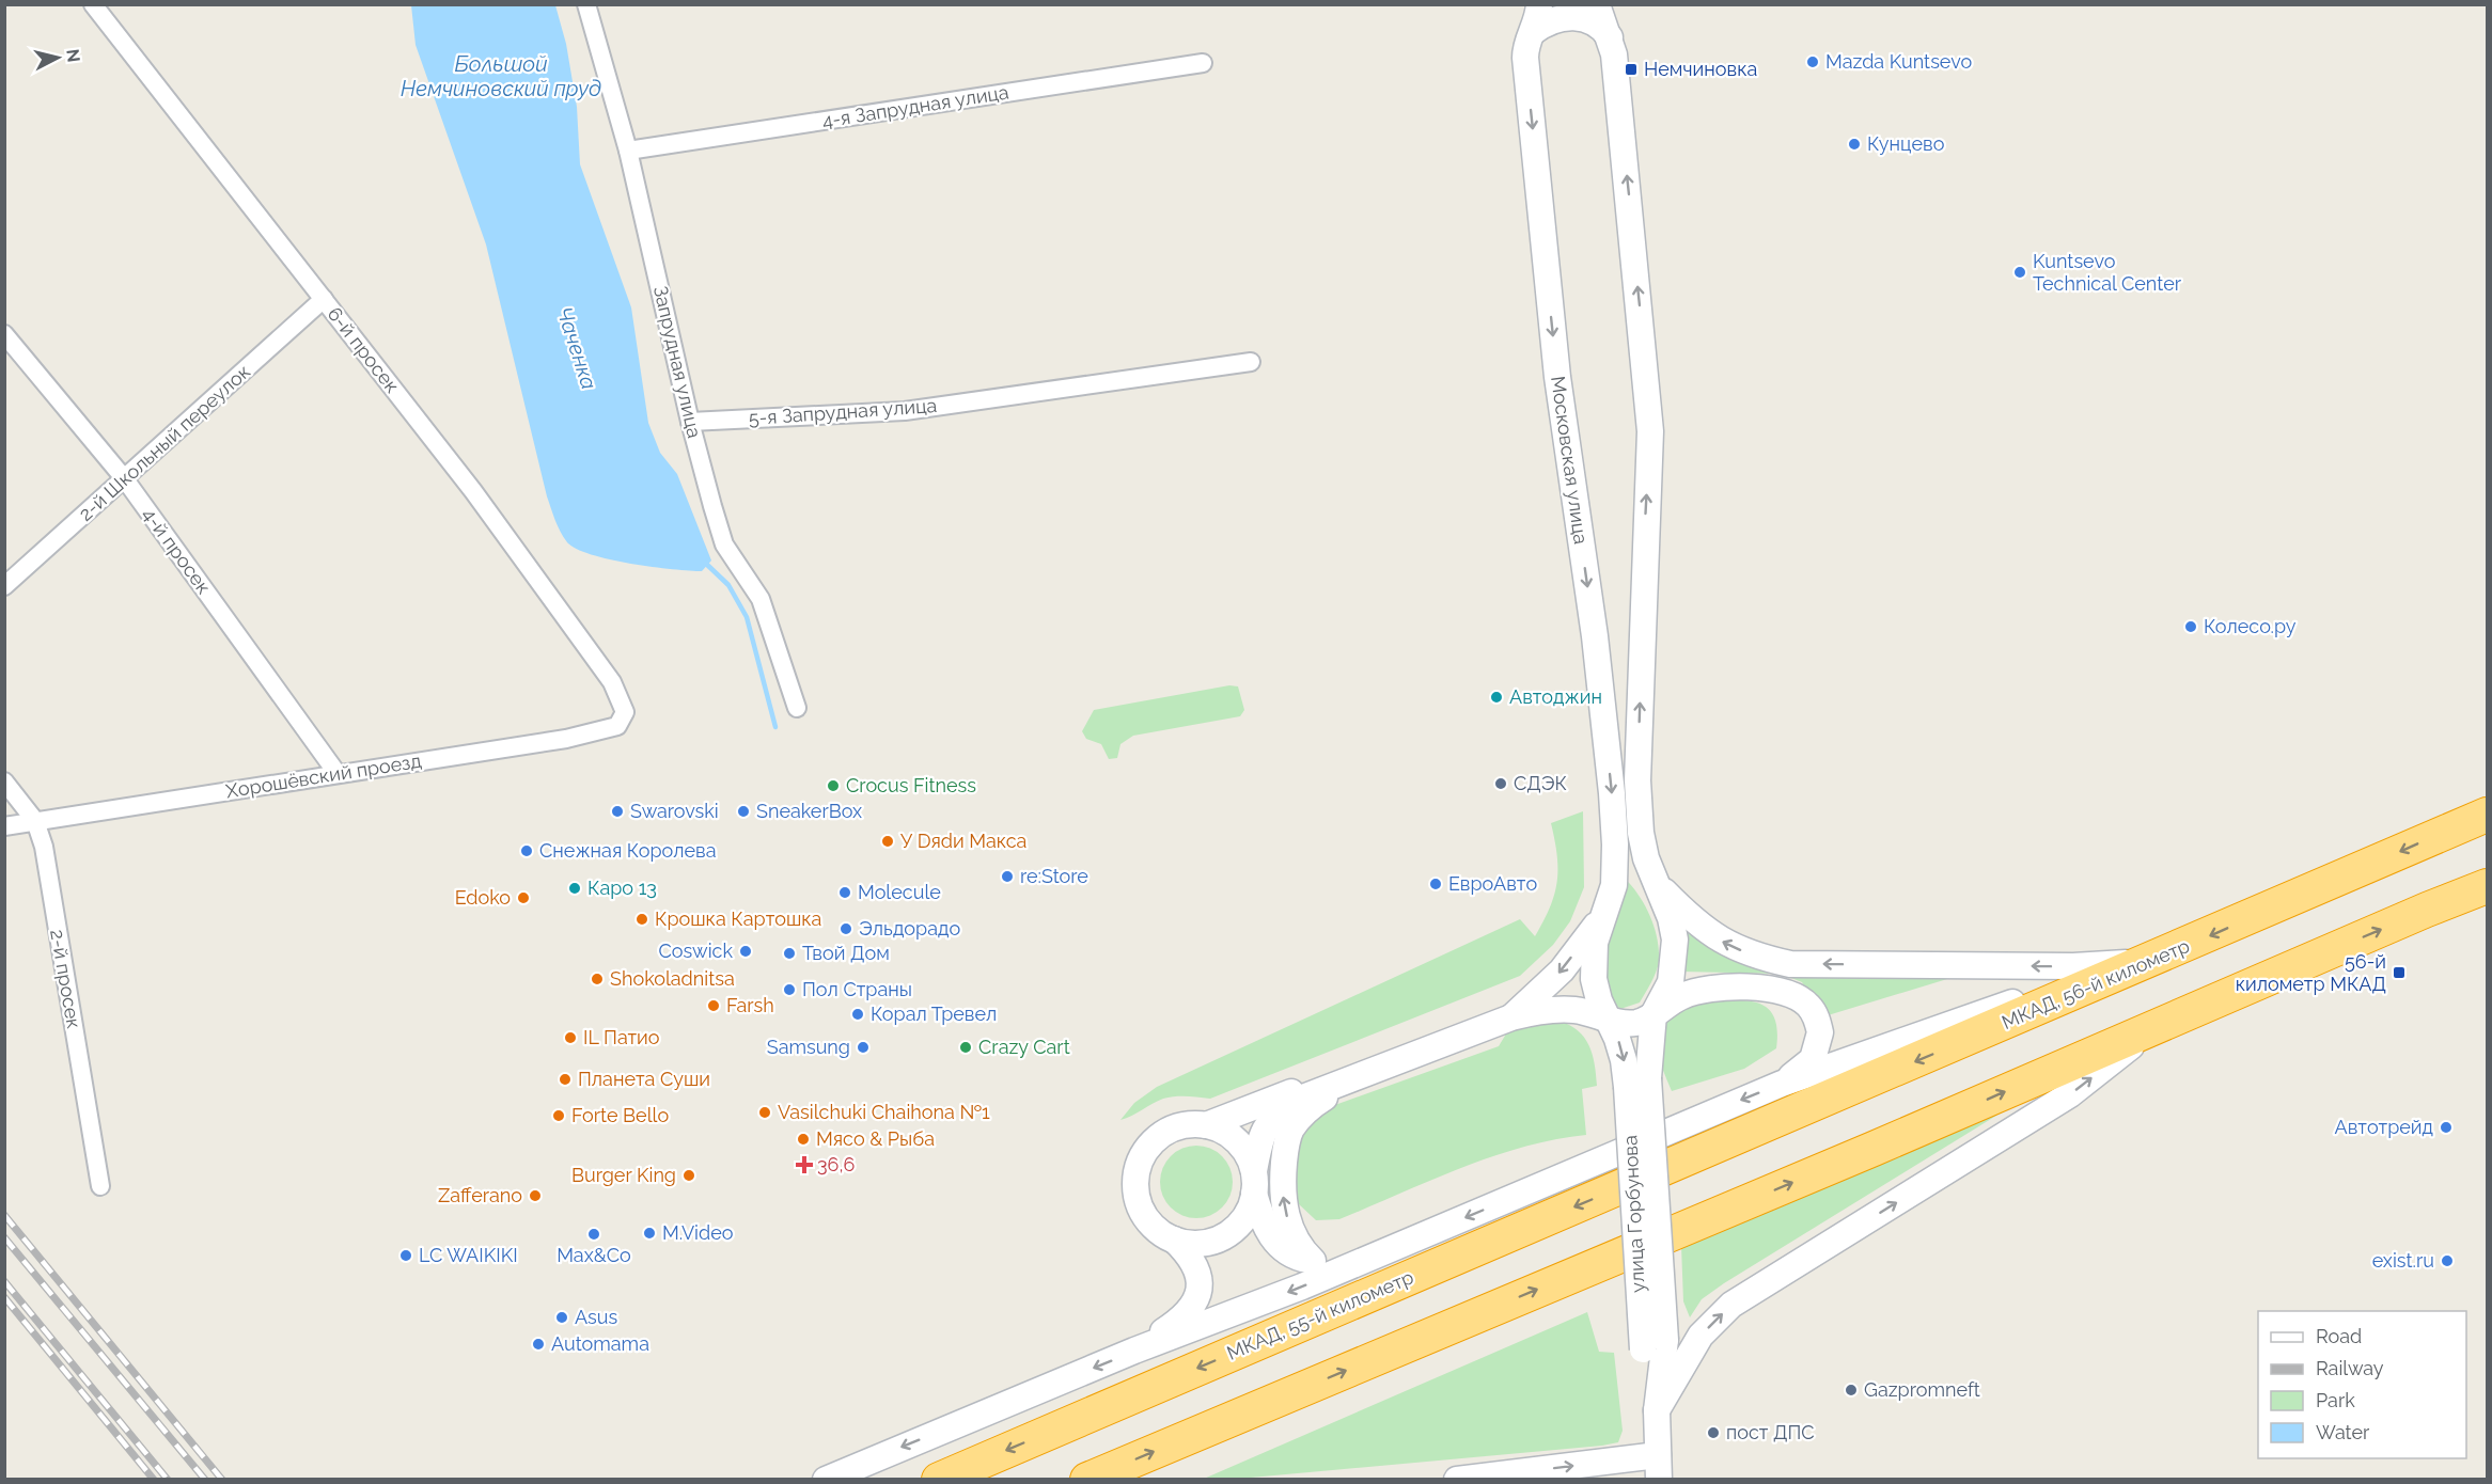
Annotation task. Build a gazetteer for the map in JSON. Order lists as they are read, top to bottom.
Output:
{
  "streets": {
    "highway": ["МКАД, 56-й километр", "МКАД, 55-й километр"],
    "street": [
      "4-я Запрудная улица",
      "6-й просек",
      "Запрудная улица",
      "5-я Запрудная улица",
      "2-й Школьный переулок",
      "Московская улица",
      "4-й просек",
      "Хорошёвский проезд",
      "2-й просек",
      "улица Горбунова"
    ]
  },
  "crossings": [
    ["4-я Запрудная улица", "Запрудная улица"],
    ["6-й просек", "2-й Школьный переулок"],
    ["6-й просек", "Хорошёвский проезд"],
    ["Запрудная улица", "5-я Запрудная улица"],
    ["2-й Школьный переулок", "4-й просек"],
    ["Московская улица", "улица Горбунова"],
    ["4-й просек", "Хорошёвский проезд"],
    ["Хорошёвский проезд", "2-й просек"],
    ["МКАД, 56-й километр", "МКАД, 55-й километр"]
  ],
  "water": ["Большой Немчиновский пруд", "Чаченка"],
  "places": {
    "other": [
      "Mazda Kuntsevo",
      "Кунцево",
      "Kuntsevo Technical Center",
      "Колесо.ру",
      "Автоджин",
      "СДЭК",
      "Crocus Fitness",
      "Swarovski",
      "SneakerBox",
      "У Dяdи Макса",
      "Снежная Королева",
      "re:Store",
      "ЕвроАвто",
      "Каро 13",
      "Molecule",
      "Edoko",
      "Крошка Картошка",
      "Эльдорадо",
      "Coswick",
      "Твой Дом",
      "Shokoladnitsa",
      "Пол Страны",
      "Farsh",
      "Корал Тревел",
      "IL Патио",
      "Samsung",
      "Crazy Cart",
      "Планета Суши",
      "Vasilchuki Chaihona №1",
      "Forte Bello",
      "Автотрейд",
      "Мясо & Рыба",
      "Burger King",
      "Zafferano",
      "M.Video",
      "Max&Co",
      "LC WAIKIKI",
      "exist.ru",
      "Asus",
      "Automama",
      "Gazpromneft",
      "пост ДПС"
    ],
    "transit": ["Немчиновка", "56-й километр МКАД"],
    "health": ["36,6"]
  },
  "legend": [
    "Road",
    "Railway",
    "Park",
    "Water"
  ],
  "north": "right"
}
